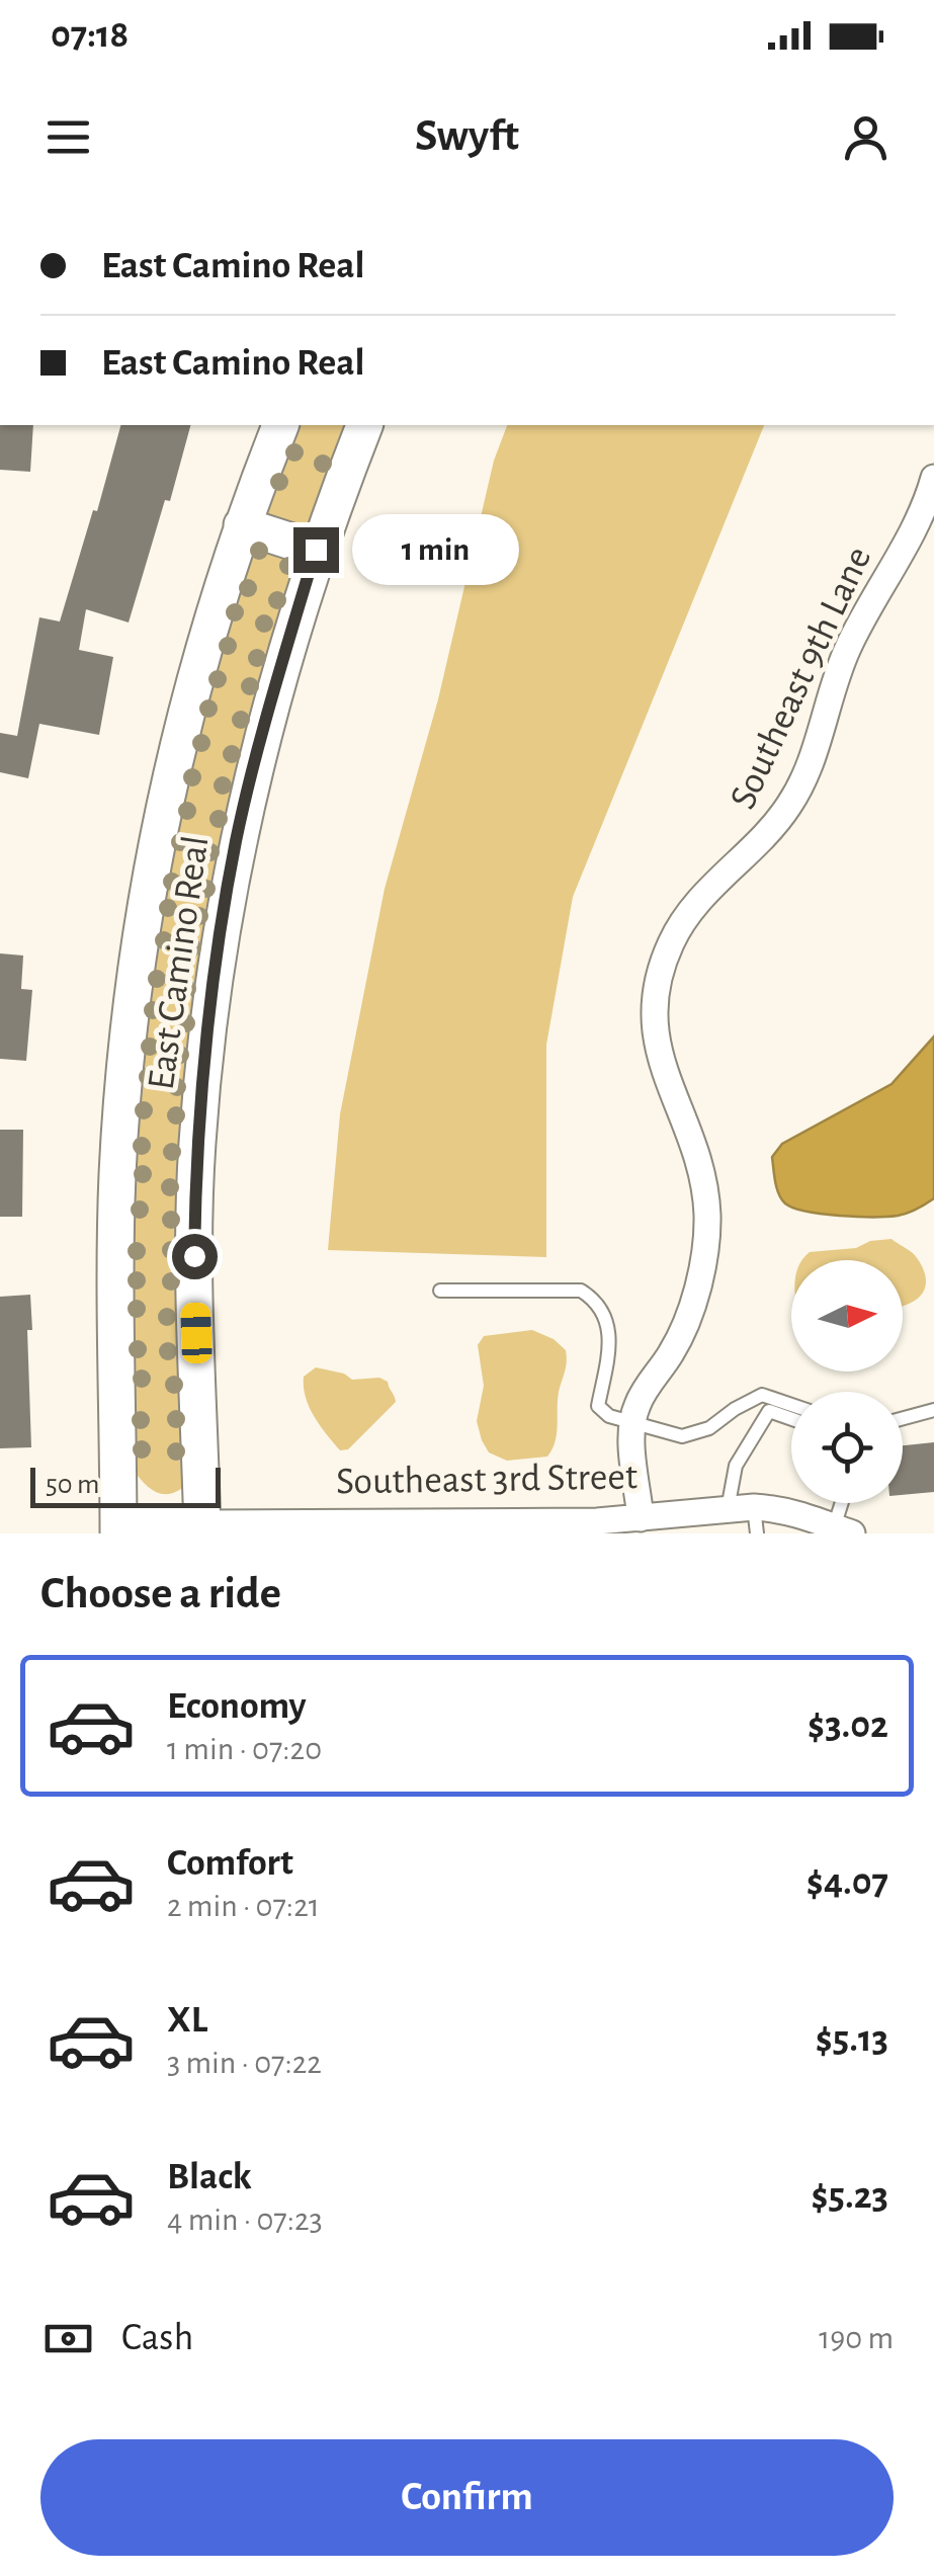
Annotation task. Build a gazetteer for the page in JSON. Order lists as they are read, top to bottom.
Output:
{
  "streets": {
    "street": ["Southeast 9th Lane", "East Camino Real", "Southeast 3rd Street"]
  },
  "crossings": [
    ["East Camino Real", "Southeast 3rd Street"]
  ],
  "scale_bar": "50 m",
  "north": "right",
  "page": {
    "status": "07:18",
    "header": "Swyft",
    "banner": ["East Camino Real", "East Camino Real"],
    "bubble": "1 min",
    "scale": "50 m",
    "heading": "Choose a ride",
    "list": [
      {
        "name": "Economy",
        "note": "1 min · 07:20",
        "value": "$3.02"
      },
      {
        "name": "Comfort",
        "note": "2 min · 07:21",
        "value": "$4.07"
      },
      {
        "name": "XL",
        "note": "3 min · 07:22",
        "value": "$5.13"
      },
      {
        "name": "Black",
        "note": "4 min · 07:23",
        "value": "$5.23"
      }
    ],
    "pay": ["Cash", "190 m"],
    "buttons": "Confirm"
  }
}
